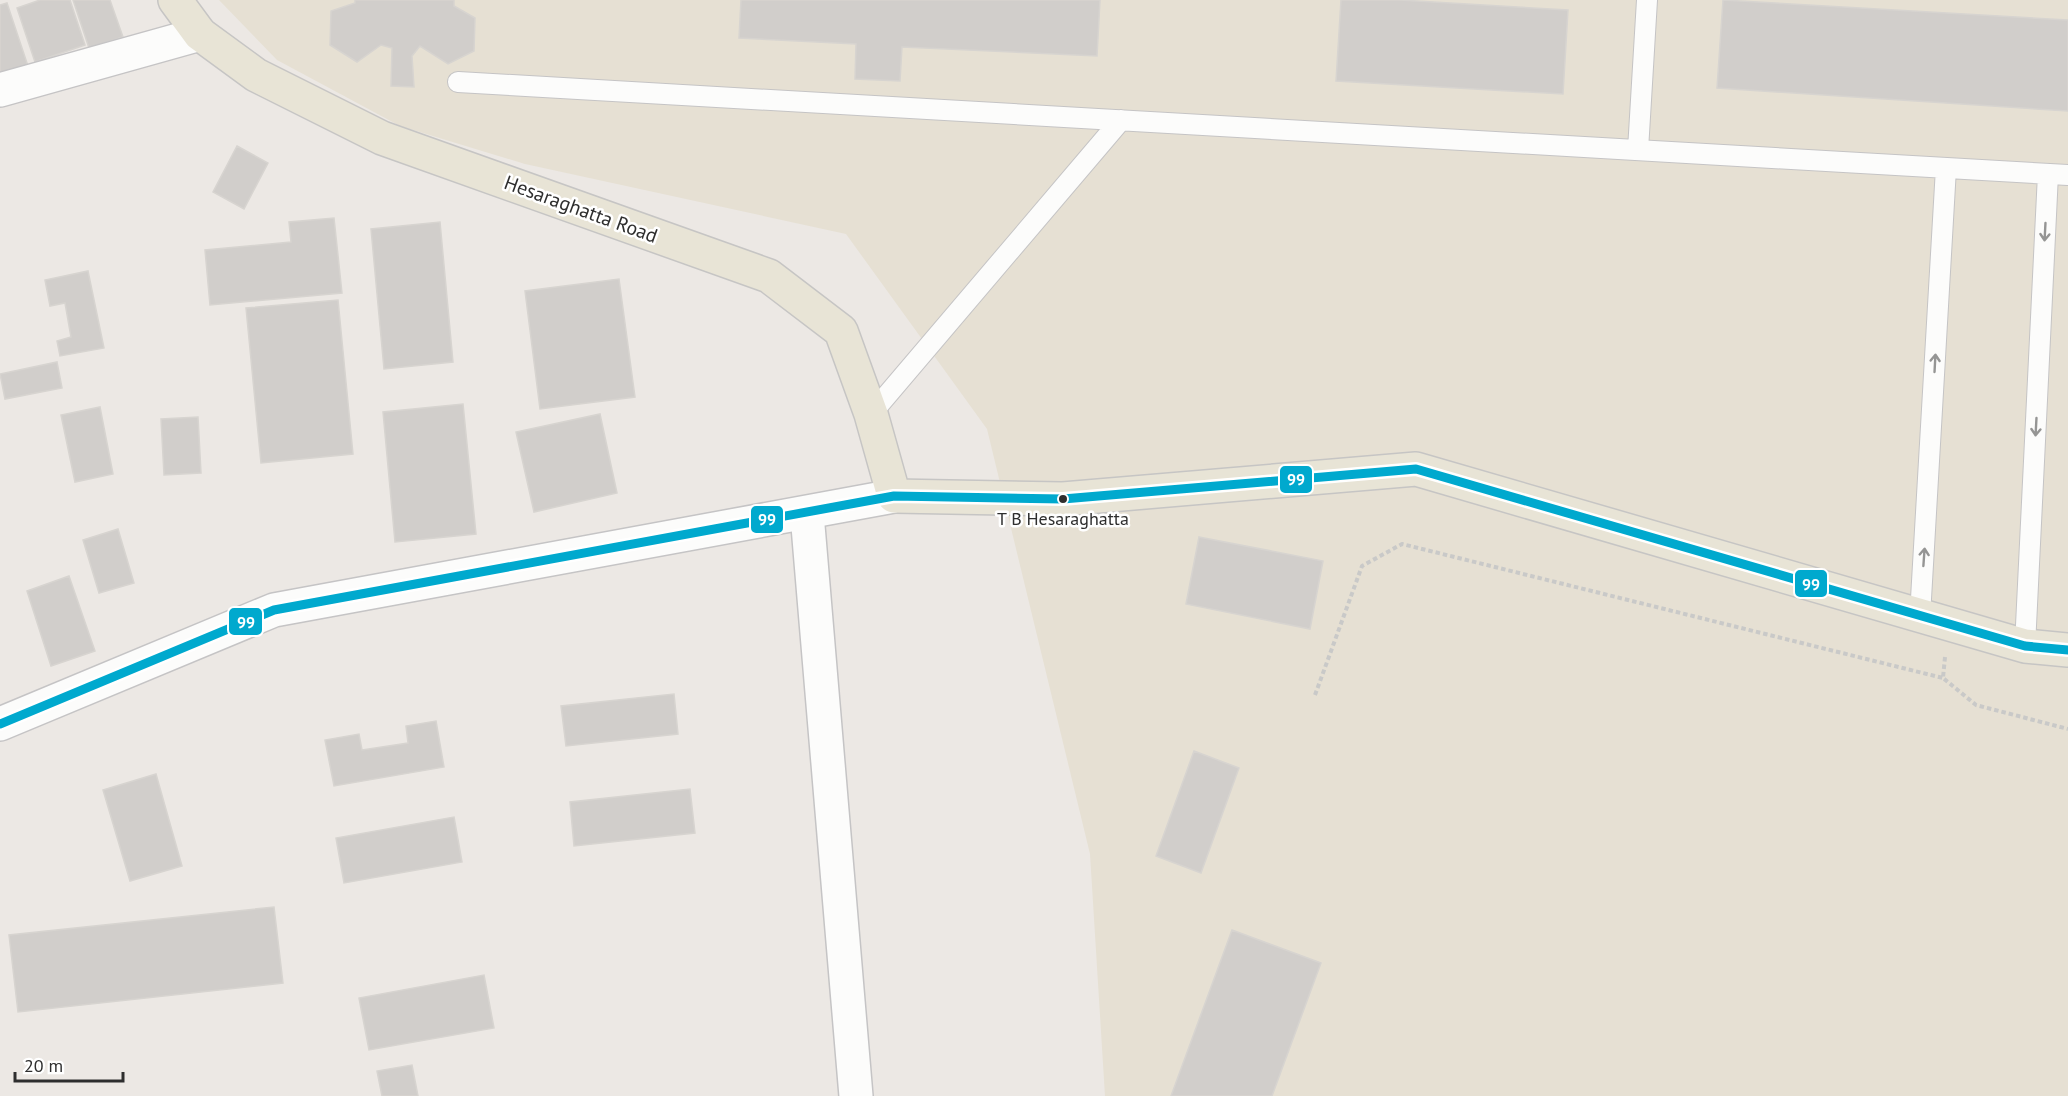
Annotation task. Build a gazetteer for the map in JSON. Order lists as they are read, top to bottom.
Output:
{
  "streets": {
    "main road": ["Hesaraghatta Road"]
  },
  "places": ["T B Hesaraghatta"],
  "lines": ["transit line 99"],
  "scale_bar": "20 m"
}
